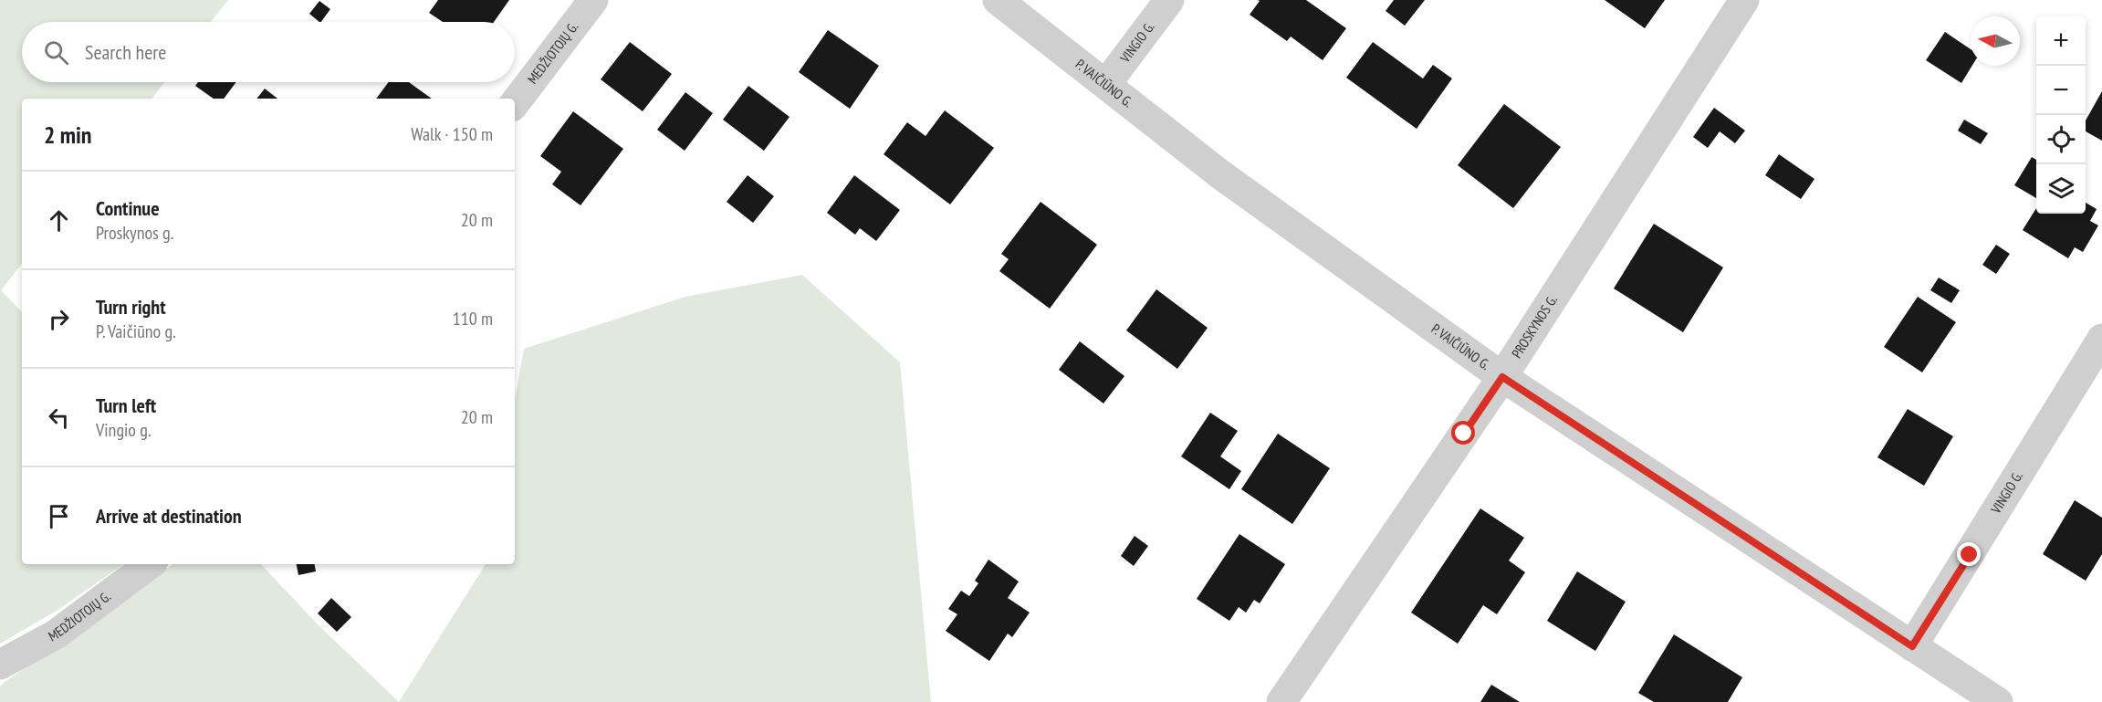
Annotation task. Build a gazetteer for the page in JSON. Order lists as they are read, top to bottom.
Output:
{
  "streets": {
    "street": [
      "VINGIO G.",
      "MEDŽIOTOJŲ G.",
      "P. VAIČIŪNO G.",
      "PROSKYNOS G."
    ]
  },
  "crossings": [
    ["VINGIO G.", "P. VAIČIŪNO G."],
    ["P. VAIČIŪNO G.", "PROSKYNOS G."]
  ],
  "north": "left",
  "page": {
    "map_buttons": ["+", "−"],
    "search": "Search here",
    "heading": ["2 min", "Walk · 150 m"],
    "list": [
      ["Continue", "Proskynos g.", "20 m"],
      ["Turn right", "P. Vaičiūno g.", "110 m"],
      ["Turn left", "Vingio g.", "20 m"],
      "Arrive at destination"
    ]
  }
}
